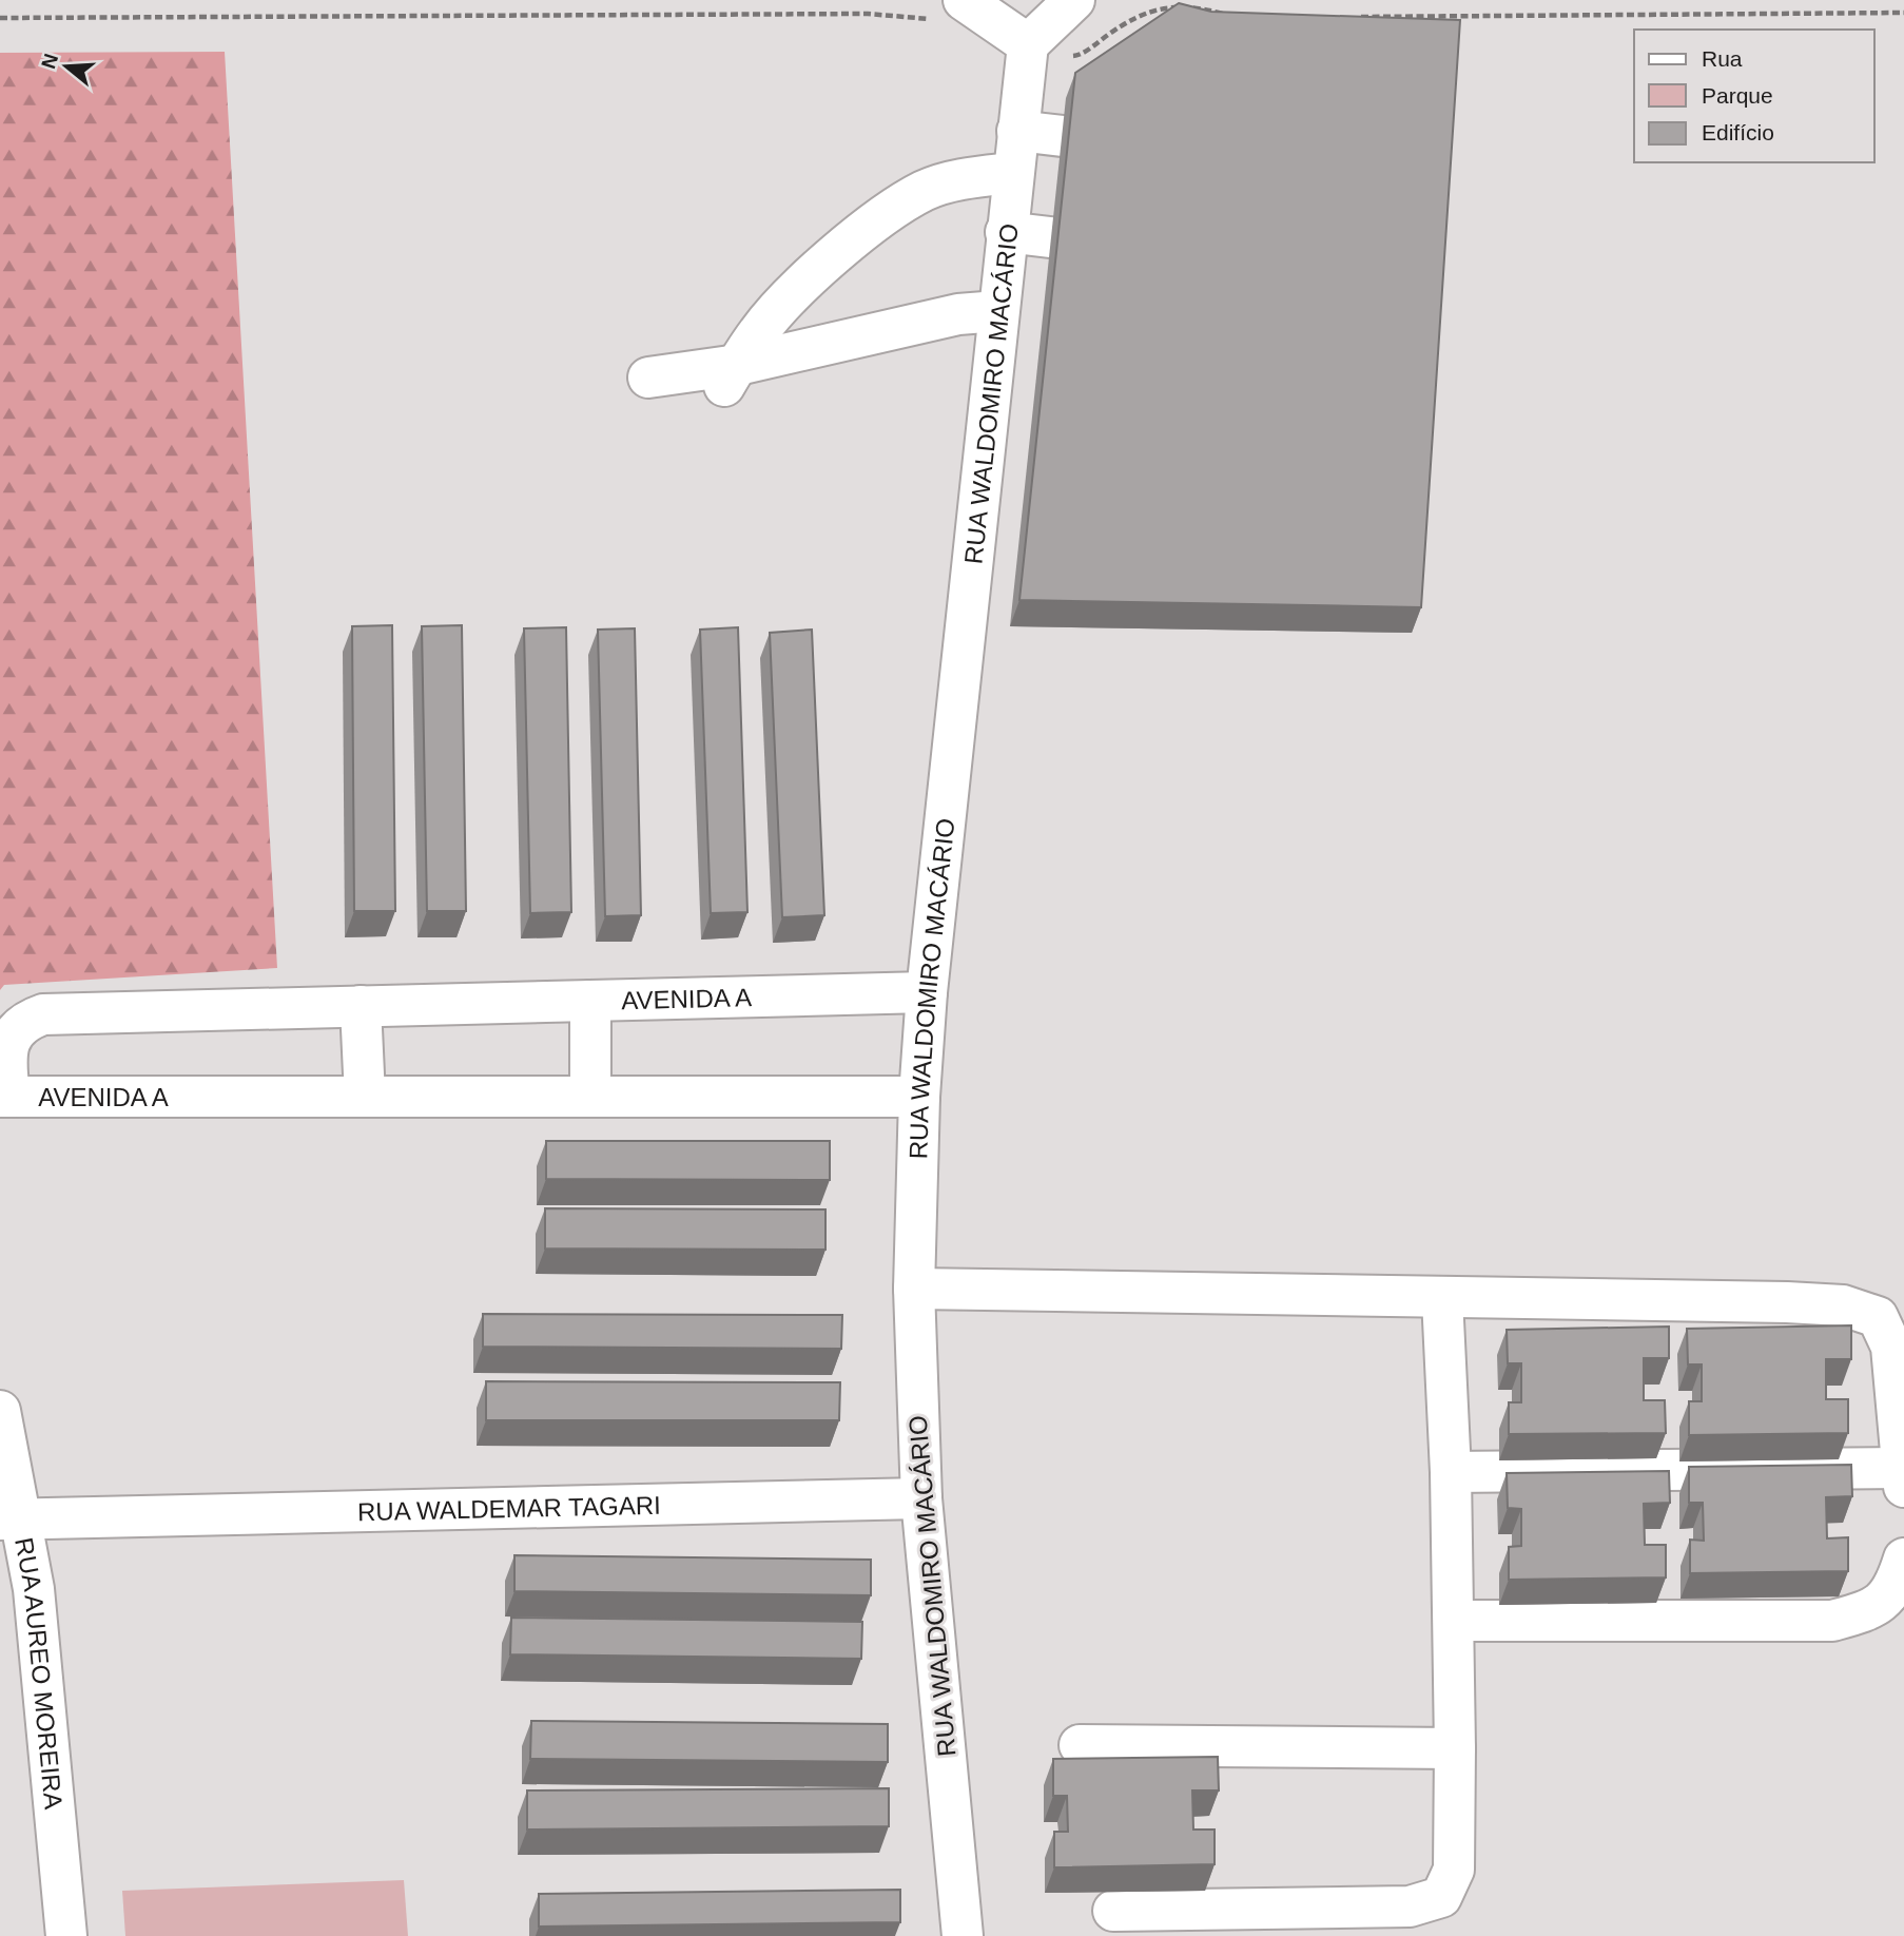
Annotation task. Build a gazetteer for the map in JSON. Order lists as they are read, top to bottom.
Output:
{
  "streets": {
    "main road": [
      "RUA WALDOMIRO MACÁRIO",
      "AVENIDA A",
      "RUA WALDEMAR TAGARI",
      "RUA AUREO MOREIRA"
    ]
  },
  "crossings": [
    ["RUA WALDOMIRO MACÁRIO", "AVENIDA A"],
    ["RUA WALDOMIRO MACÁRIO", "RUA WALDEMAR TAGARI"],
    ["RUA WALDEMAR TAGARI", "RUA AUREO MOREIRA"]
  ],
  "legend": ["Rua", "Parque", "Edifício"],
  "north": "left"
}
